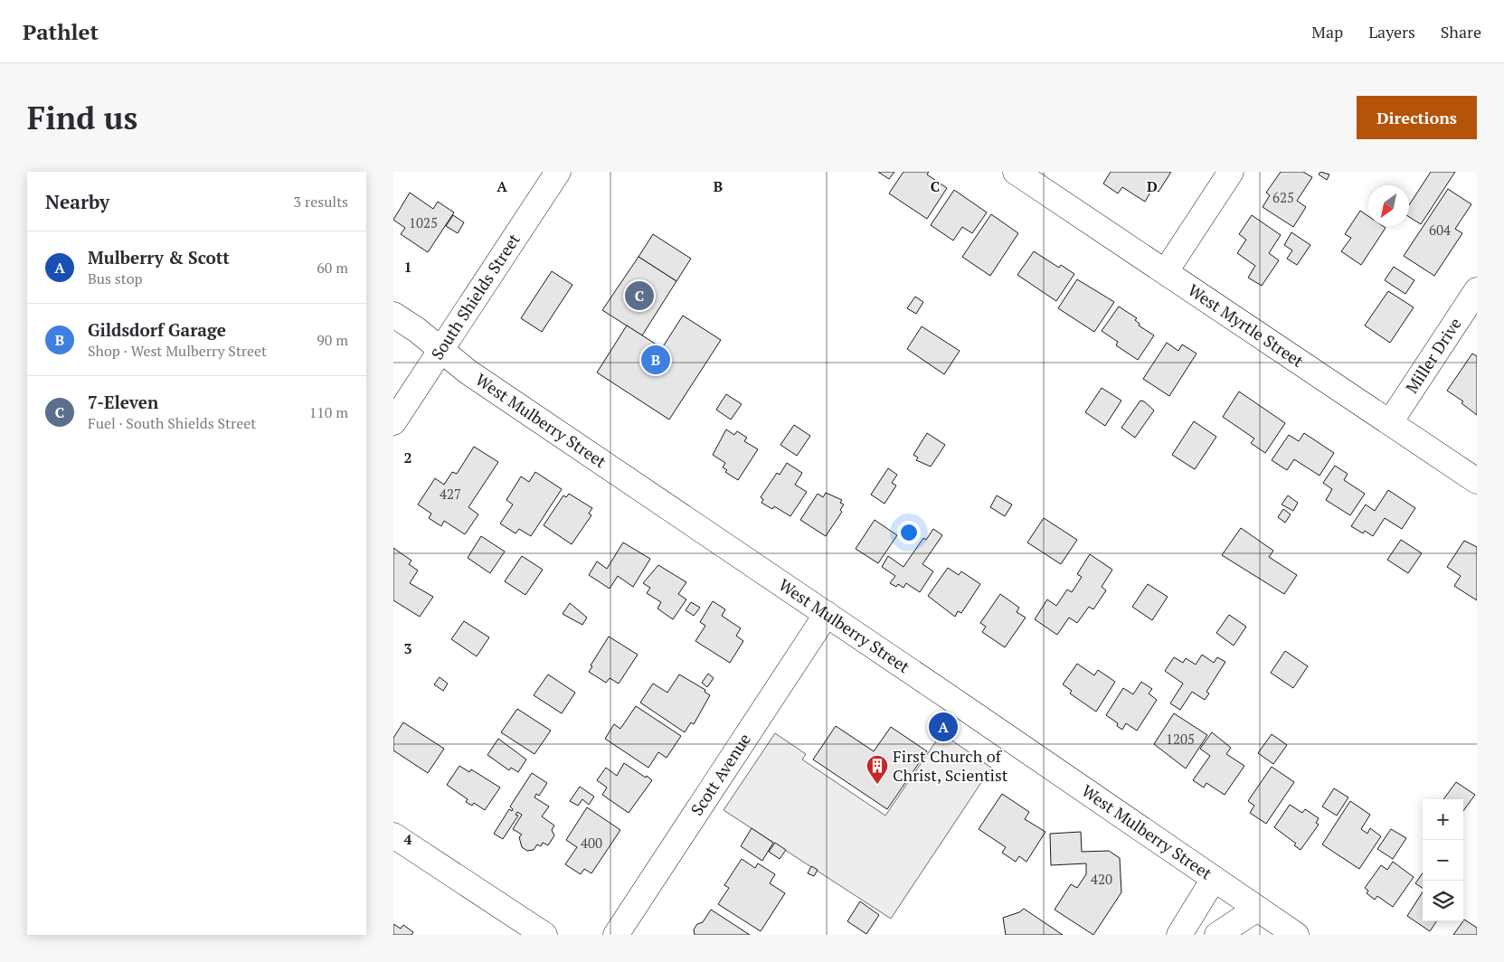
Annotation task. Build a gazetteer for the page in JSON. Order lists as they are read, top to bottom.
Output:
{
  "streets": {
    "street": [
      "South Shields Street",
      "West Myrtle Street",
      "Miller Drive",
      "West Mulberry Street",
      "Scott Avenue"
    ]
  },
  "crossings": [
    ["South Shields Street", "West Mulberry Street"],
    ["West Myrtle Street", "Miller Drive"],
    ["West Mulberry Street", "Scott Avenue"]
  ],
  "places": {
    "building": ["First Church of Christ, Scientist"]
  },
  "house_numbers": [
    "625",
    "1025",
    "604",
    "427",
    "1205",
    "400",
    "420"
  ],
  "north": "bottom left",
  "page": {
    "header": "Pathlet",
    "nav": ["Map", "Layers", "Share"],
    "buttons": "Directions",
    "title": "Find us",
    "heading": ["Nearby", "3 results"],
    "list": [
      {
        "mark": "A",
        "name": "Mulberry & Scott",
        "note": "Bus stop",
        "value": "60 m"
      },
      {
        "mark": "B",
        "name": "Gildsdorf Garage",
        "note": "Shop · West Mulberry Street",
        "value": "90 m"
      },
      {
        "mark": "C",
        "name": "7-Eleven",
        "note": "Fuel · South Shields Street",
        "value": "110 m"
      }
    ],
    "pins": ["C", "B", "A"],
    "map_buttons": ["+", "−"]
  },
  "grid": {
    "columns": [
      "A",
      "B",
      "C",
      "D"
    ],
    "rows": [
      "1",
      "2",
      "3",
      "4"
    ]
  }
}
